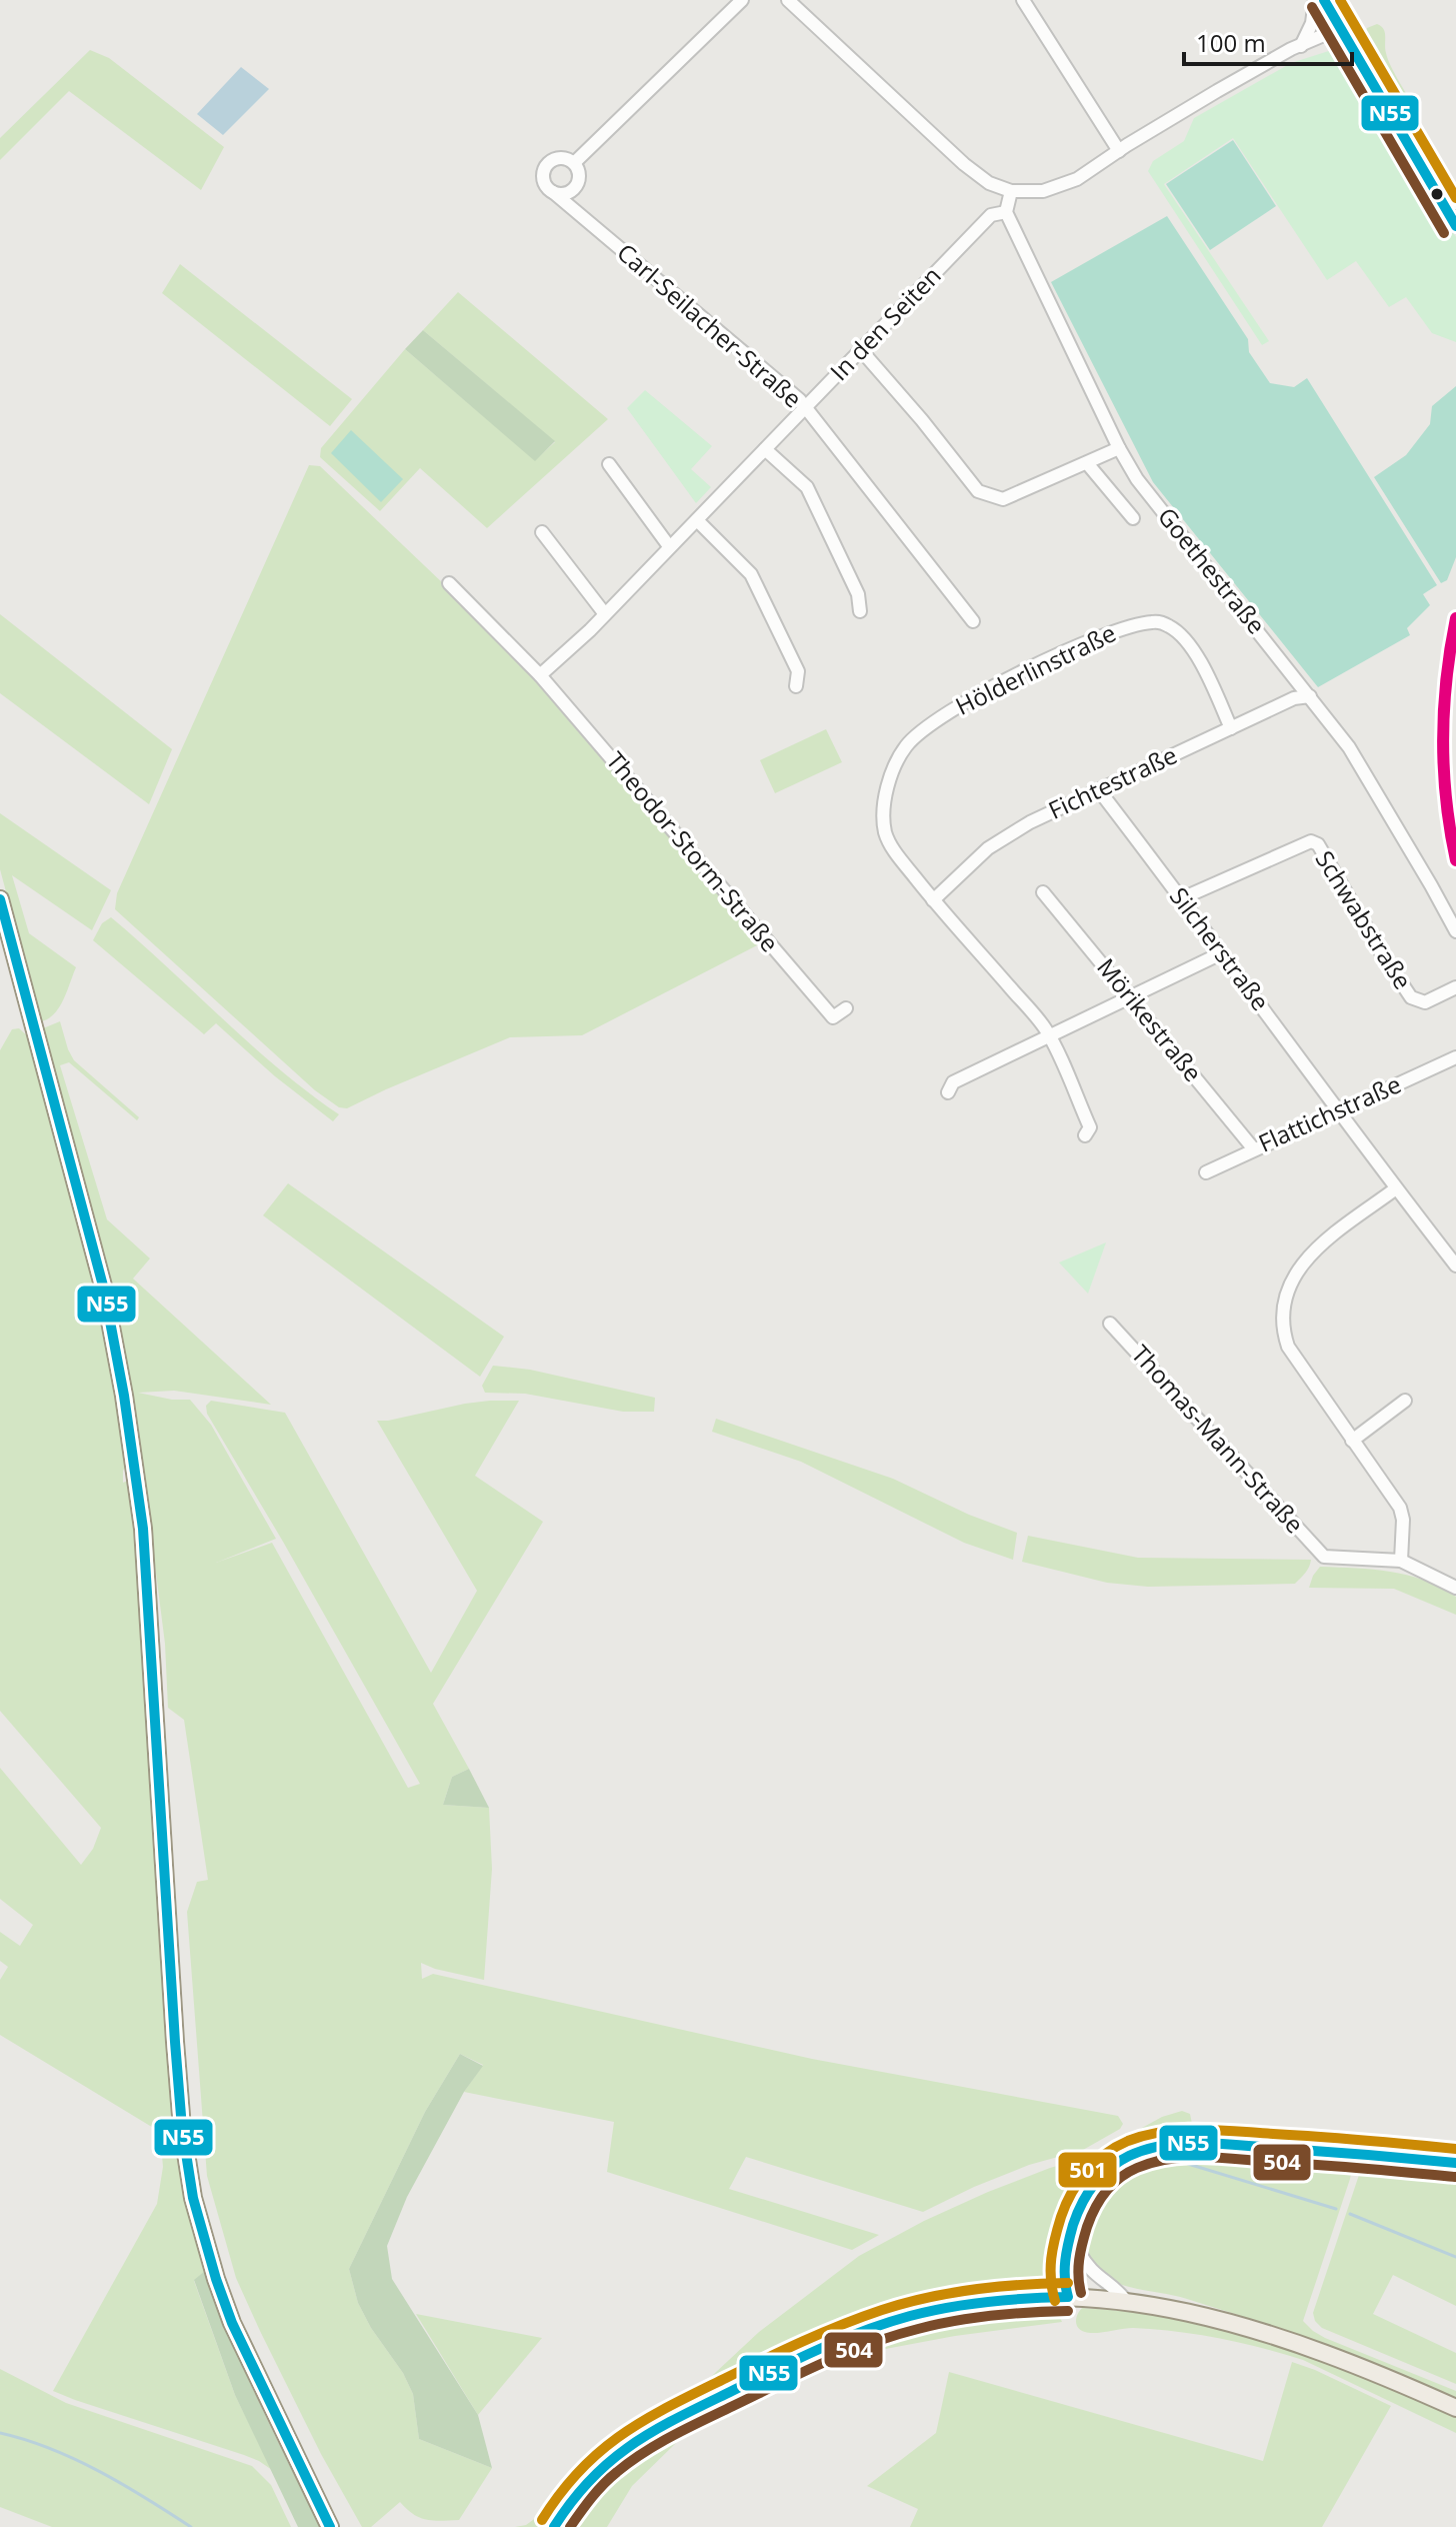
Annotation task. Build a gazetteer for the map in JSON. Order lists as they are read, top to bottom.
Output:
{
  "streets": {
    "street": [
      "In den Seiten",
      "Carl-Seilacher-Straße",
      "Goethestraße",
      "Hölderlinstraße",
      "Fichtestraße",
      "Theodor-Storm-Straße",
      "Schwabstraße",
      "Silcherstraße",
      "Mörikestraße",
      "Flattichstraße",
      "Thomas-Mann-Straße"
    ]
  },
  "crossings": [
    ["In den Seiten", "Carl-Seilacher-Straße"],
    ["In den Seiten", "Goethestraße"],
    ["In den Seiten", "Theodor-Storm-Straße"],
    ["Goethestraße", "Fichtestraße"],
    ["Hölderlinstraße", "Fichtestraße"],
    ["Fichtestraße", "Silcherstraße"],
    ["Schwabstraße", "Silcherstraße"],
    ["Silcherstraße", "Flattichstraße"],
    ["Mörikestraße", "Flattichstraße"]
  ],
  "lines": ["transit line N55", "transit line 501", "transit line 504"],
  "scale_bar": "100 m"
}
